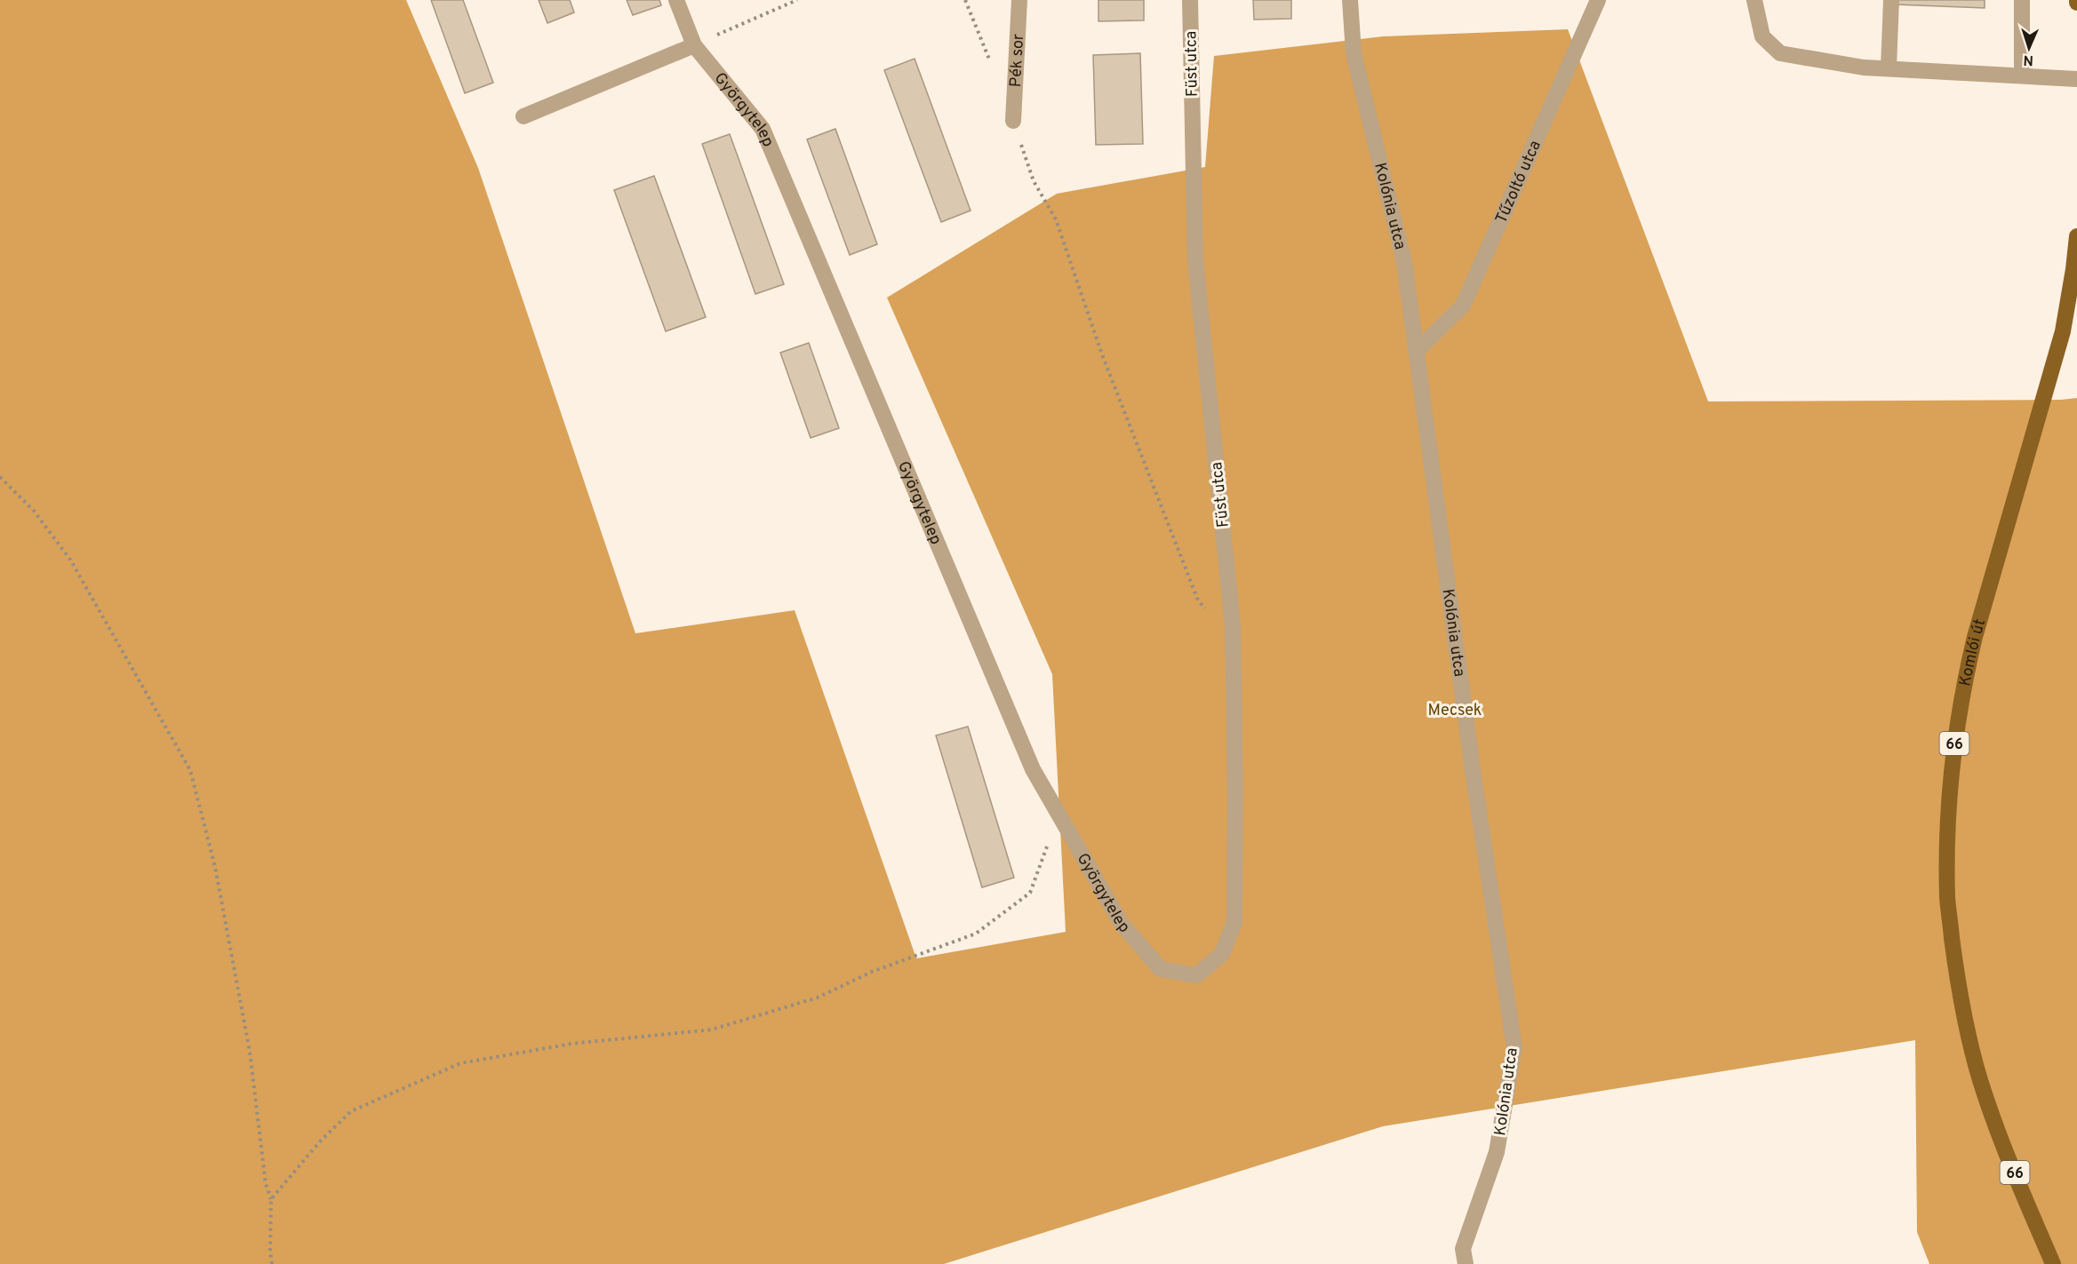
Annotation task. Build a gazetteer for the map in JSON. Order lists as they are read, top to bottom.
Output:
{
  "streets": {
    "main road": ["Komlói út", "66"],
    "street": [
      "Pék sor",
      "Füst utca",
      "Györgytelep",
      "Tűzoltó utca",
      "Kolónia utca"
    ]
  },
  "crossings": [
    ["Füst utca", "Györgytelep"],
    ["Tűzoltó utca", "Kolónia utca"]
  ],
  "parks": ["Mecsek"],
  "north": "bottom"
}
